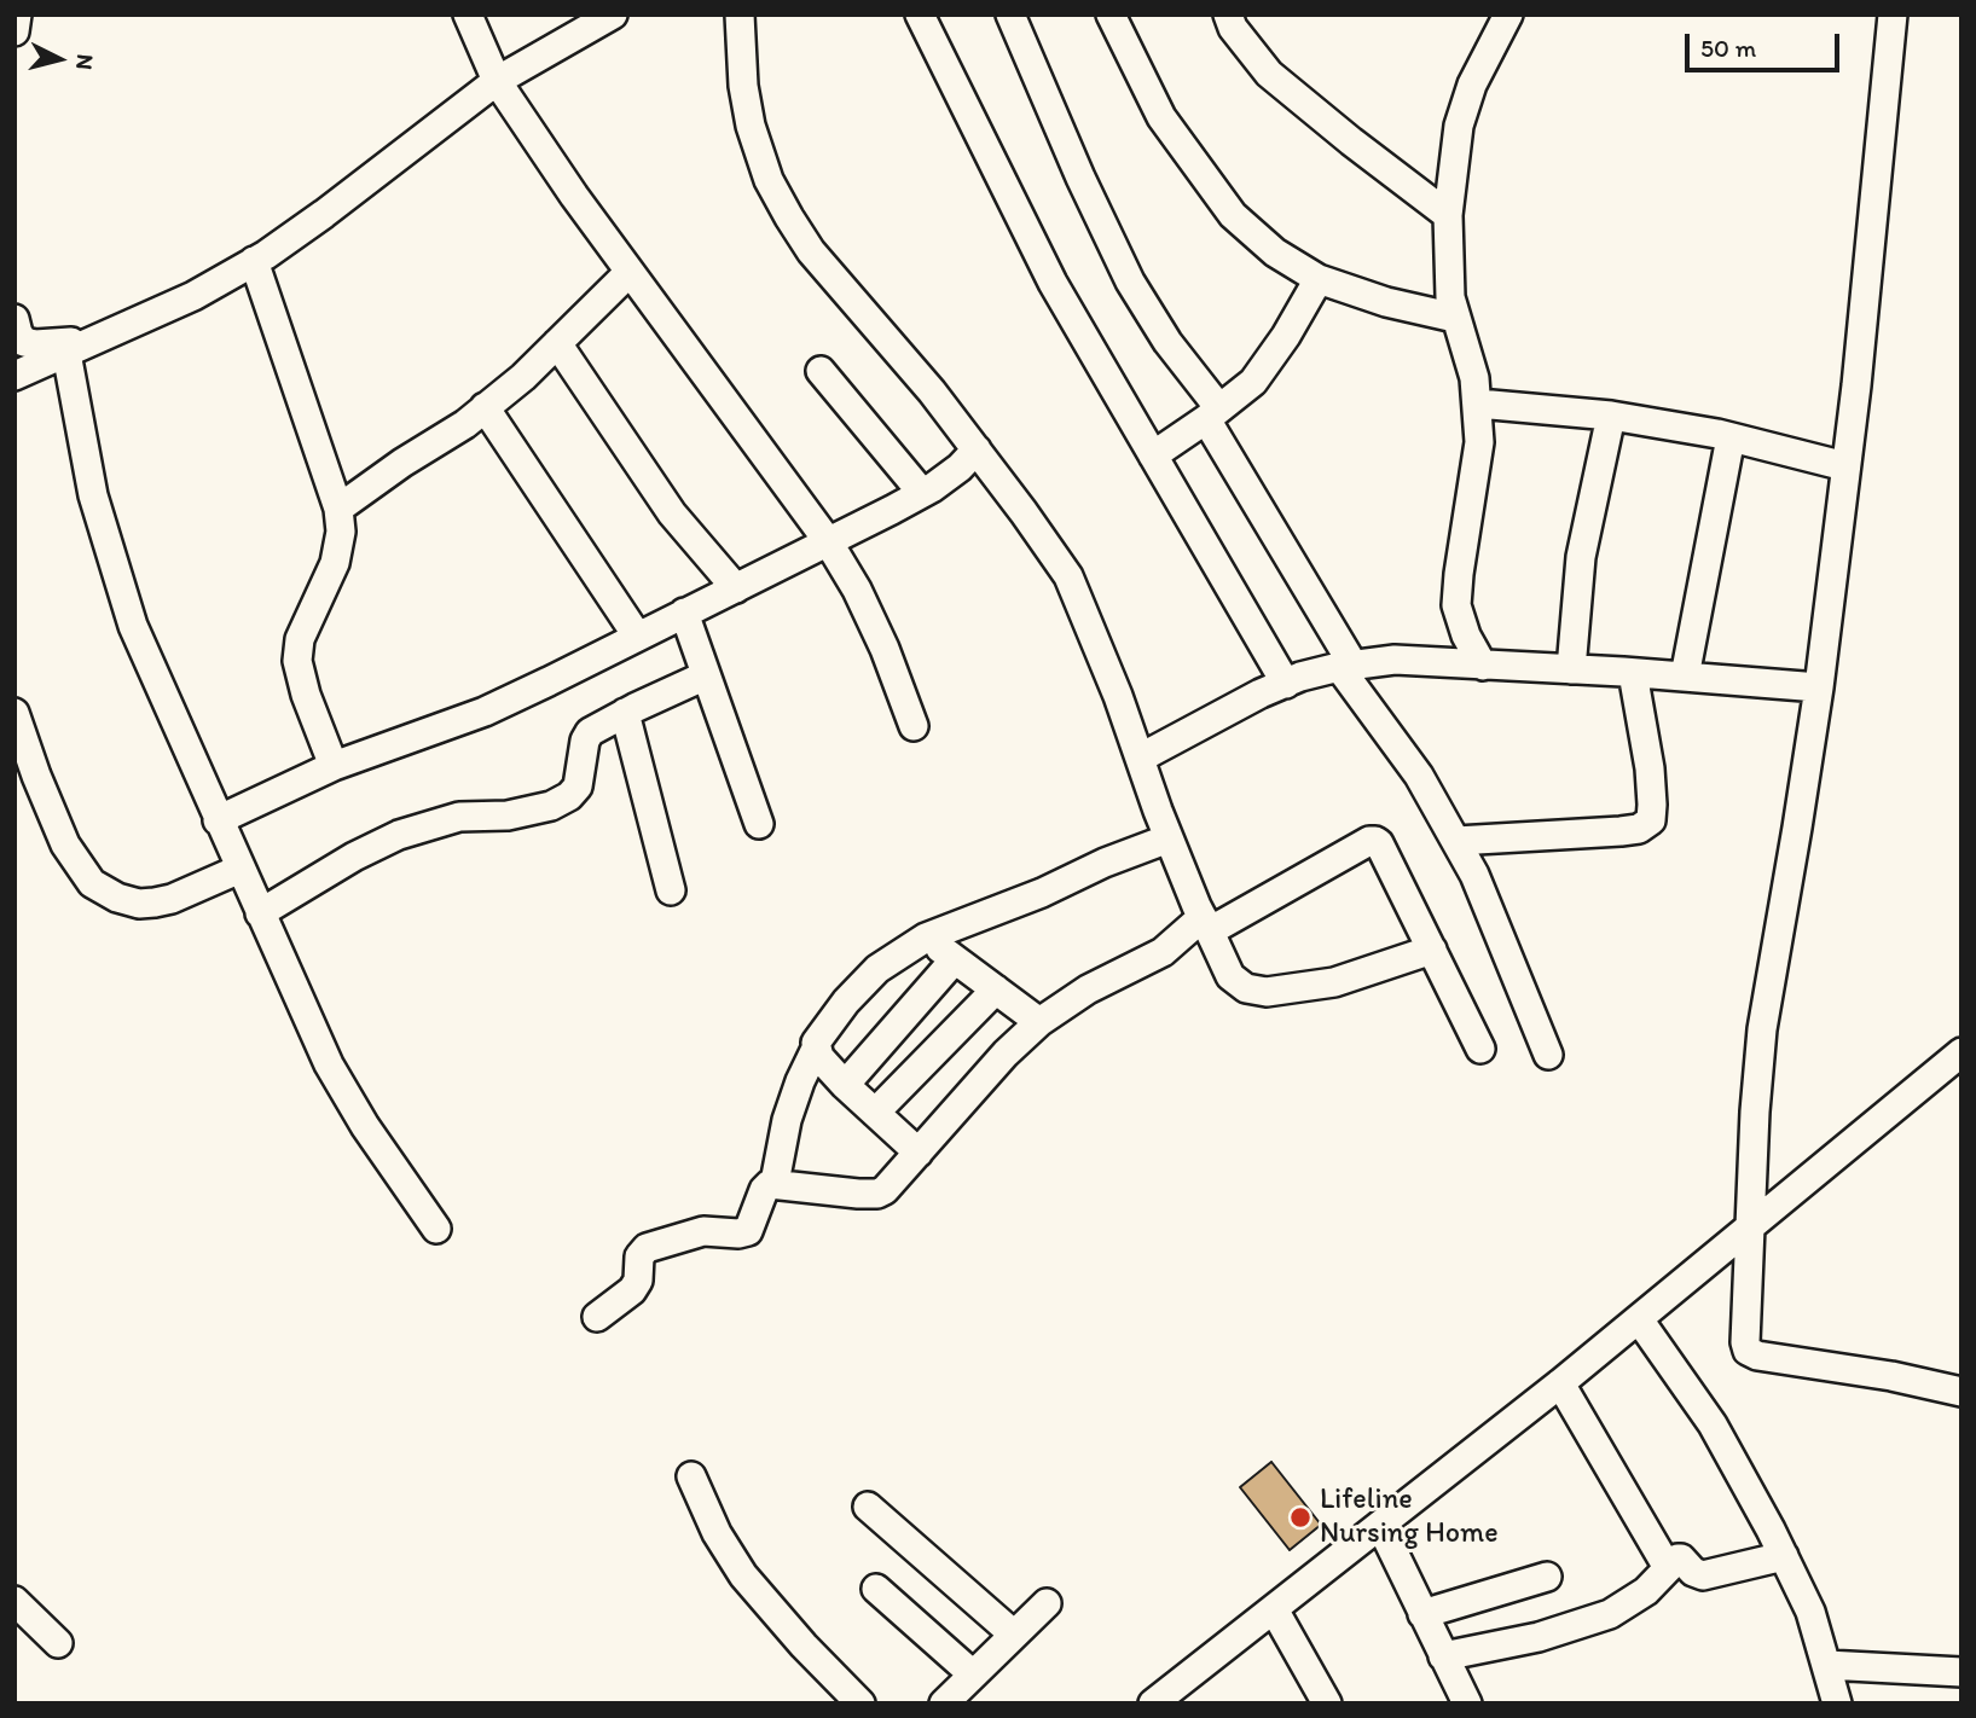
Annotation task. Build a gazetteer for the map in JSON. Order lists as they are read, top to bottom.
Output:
{
  "places": ["Lifeline Nursing Home"],
  "scale_bar": "50 m",
  "north": "right"
}
